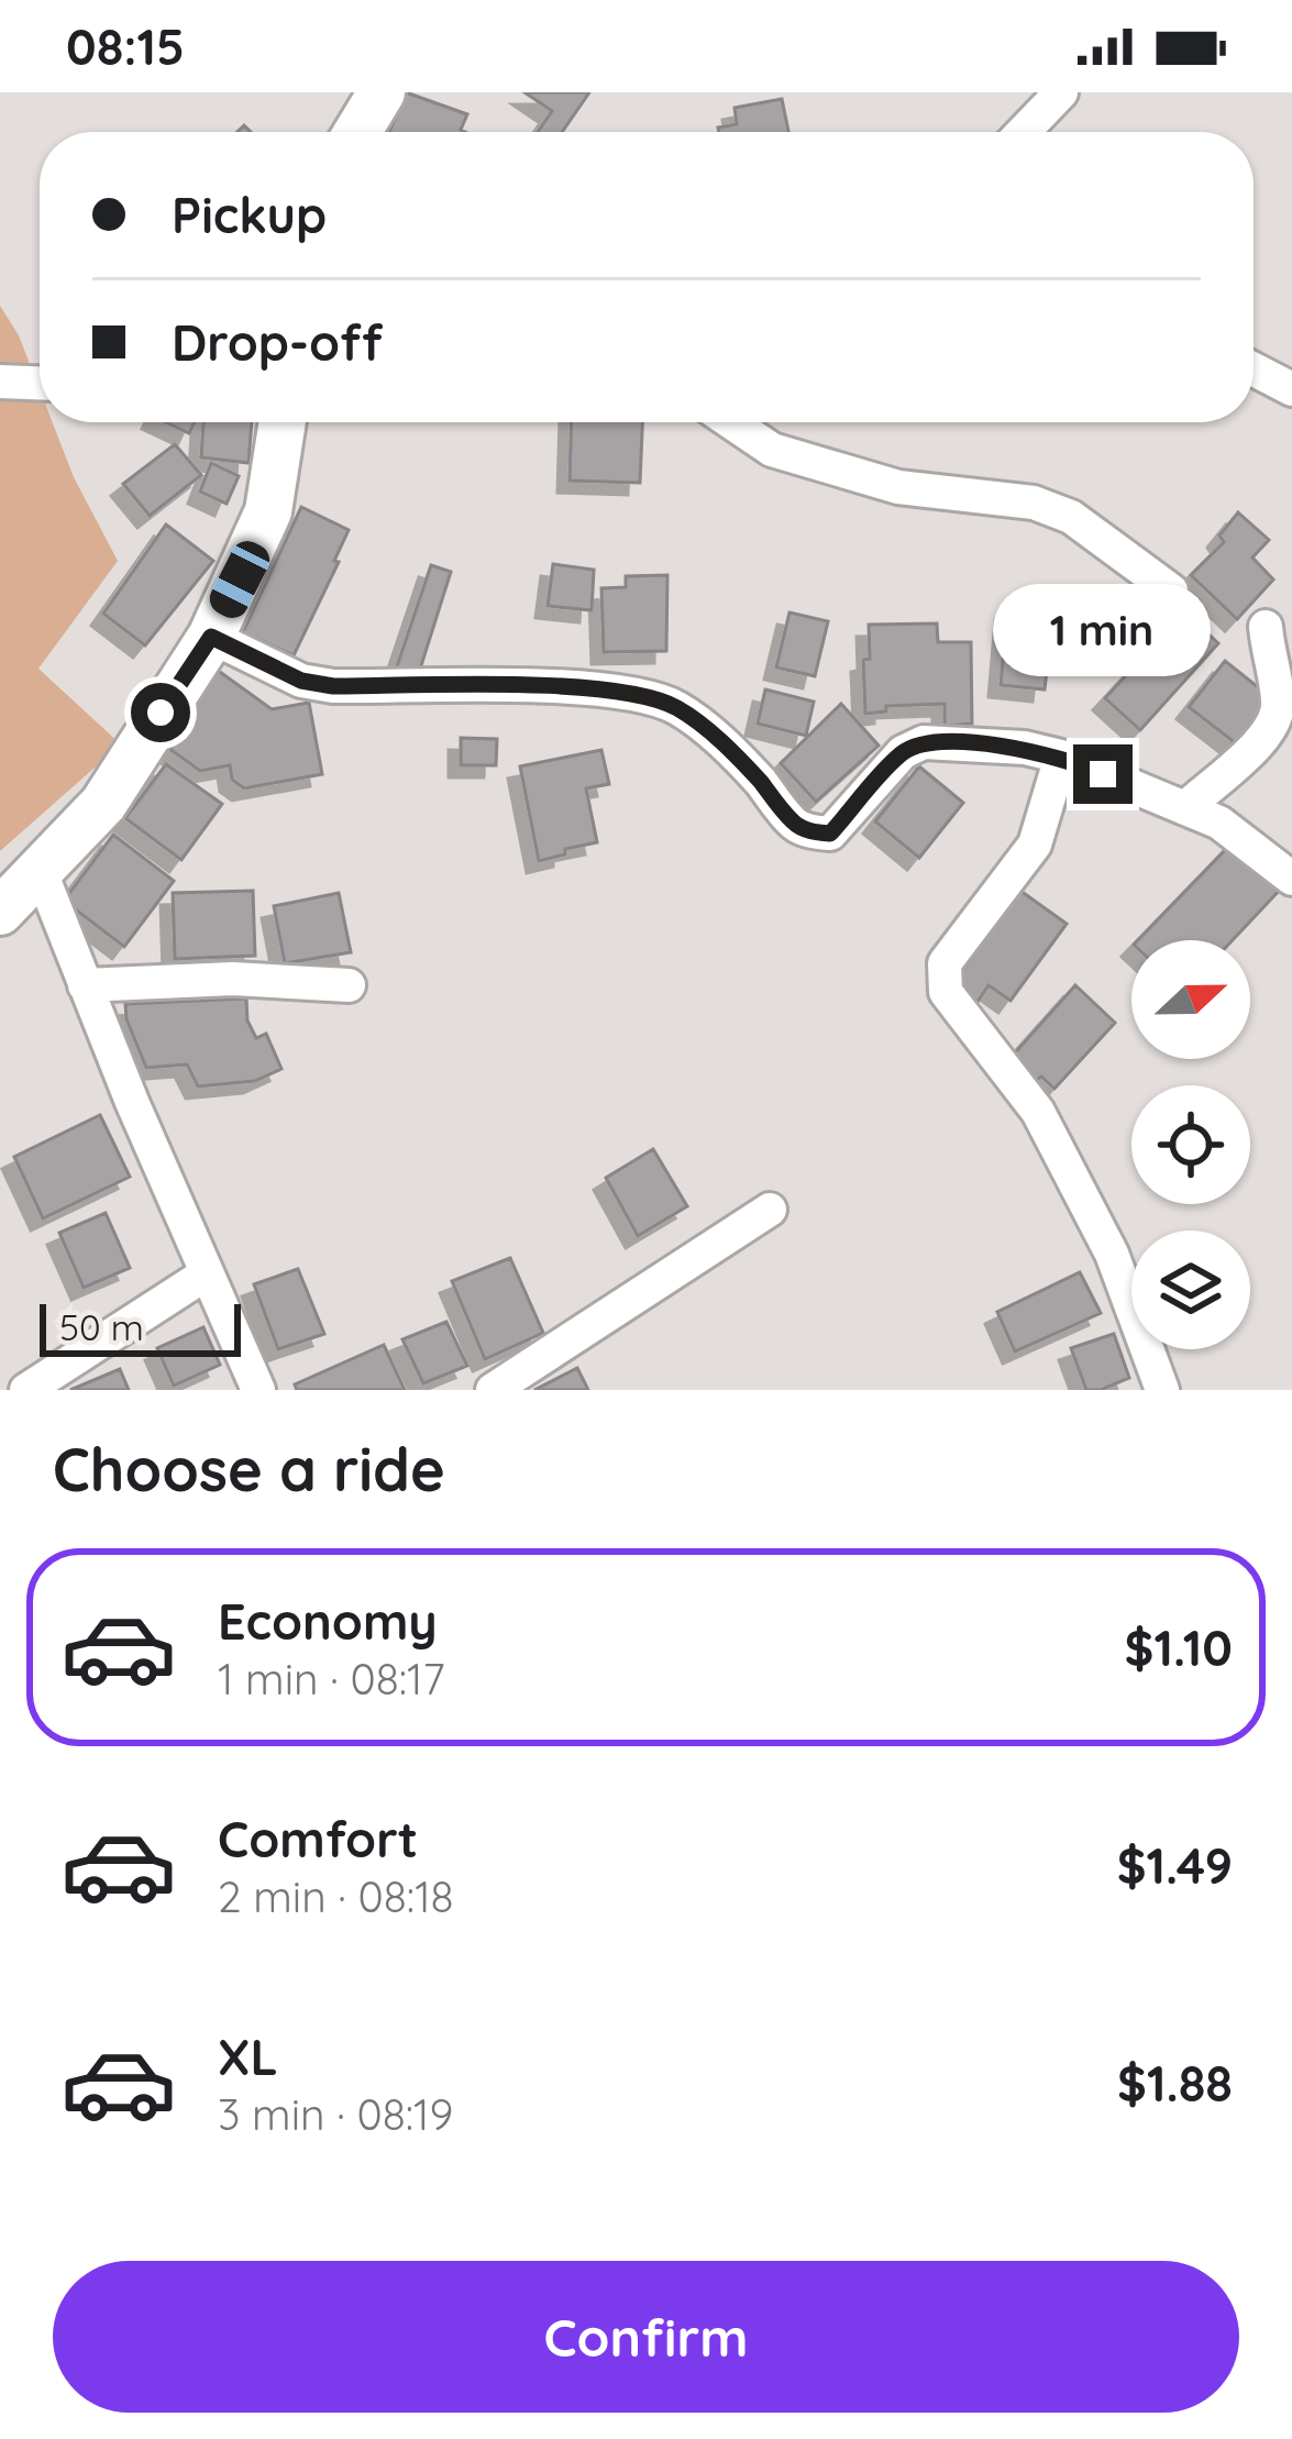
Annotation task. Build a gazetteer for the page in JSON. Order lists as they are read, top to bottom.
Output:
{
  "scale_bar": "50 m",
  "north": "right",
  "page": {
    "status": "08:15",
    "banner": ["Pickup", "Drop-off"],
    "bubble": "1 min",
    "scale": "50 m",
    "heading": "Choose a ride",
    "list": [
      {
        "name": "Economy",
        "note": "1 min · 08:17",
        "value": "$1.10"
      },
      {
        "name": "Comfort",
        "note": "2 min · 08:18",
        "value": "$1.49"
      },
      {
        "name": "XL",
        "note": "3 min · 08:19",
        "value": "$1.88"
      }
    ],
    "buttons": "Confirm"
  }
}
